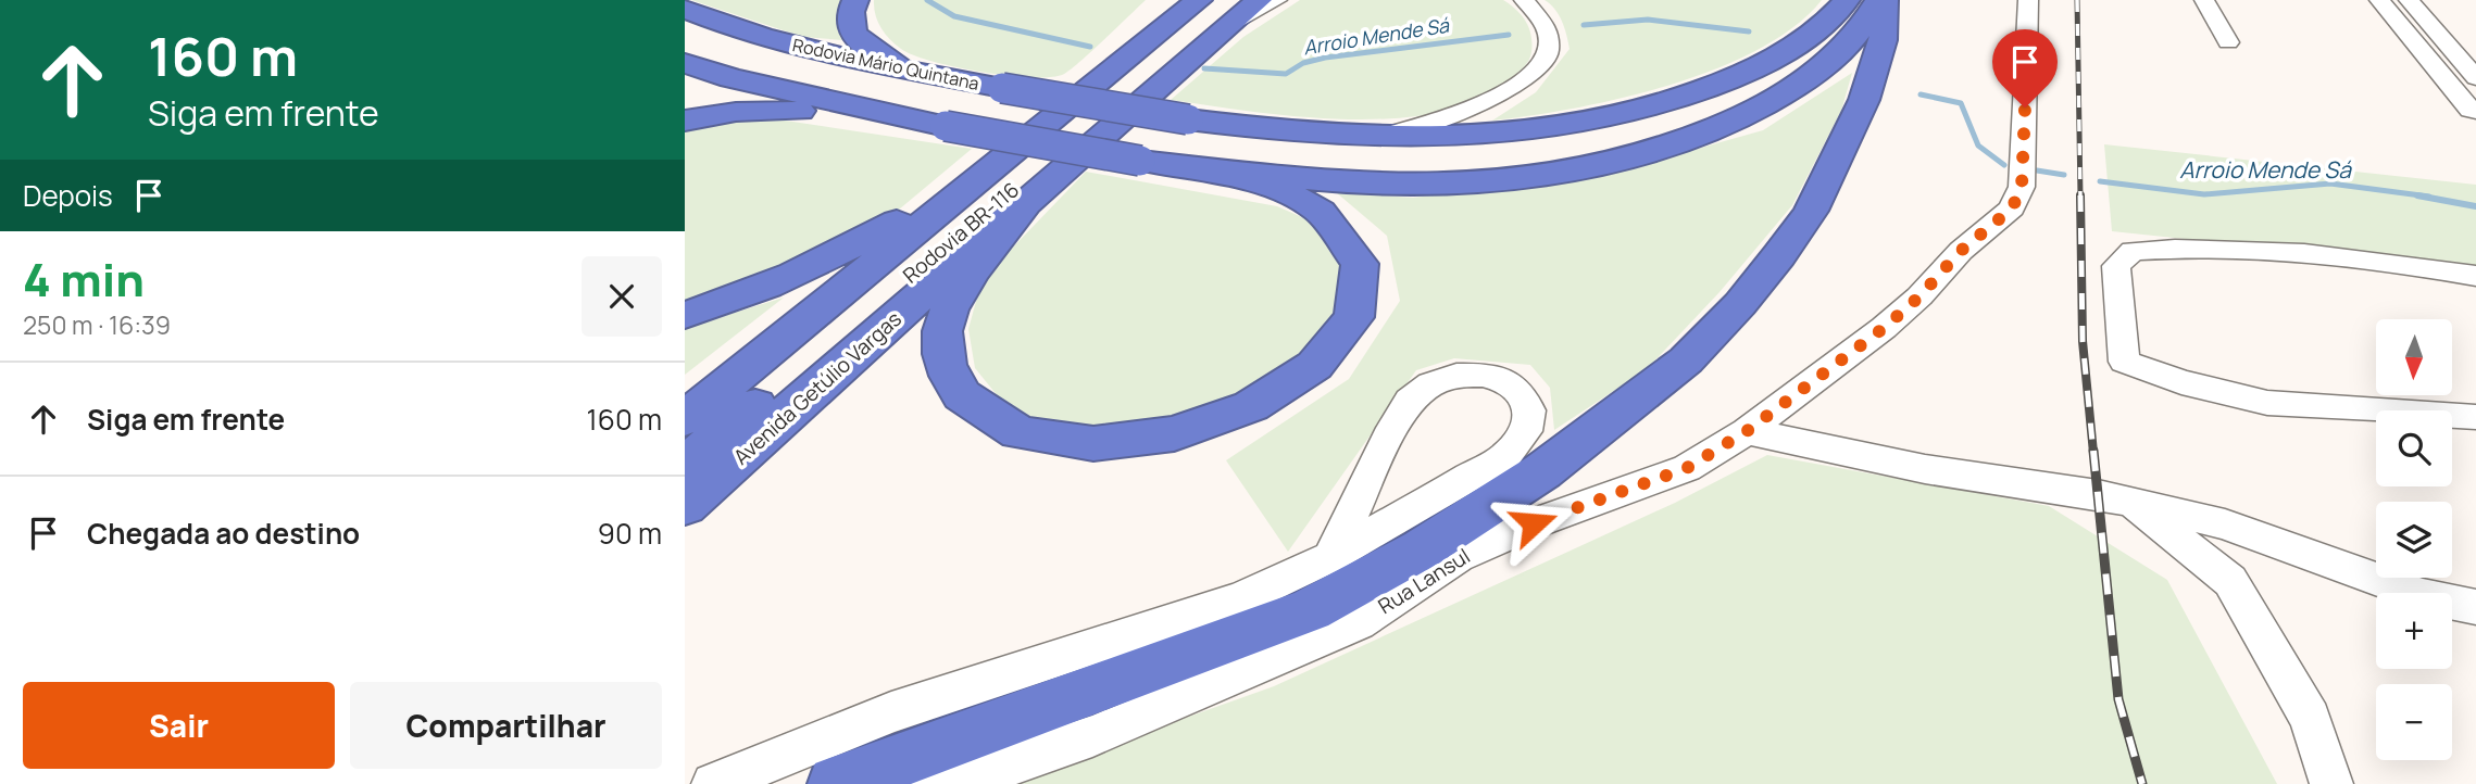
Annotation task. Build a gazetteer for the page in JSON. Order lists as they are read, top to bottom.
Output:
{
  "streets": {
    "highway": ["Rodovia Mário Quintana", "Rodovia BR-116", "Avenida Getúlio Vargas"],
    "street": ["Rua Lansul"]
  },
  "crossings": [
    ["Rodovia BR-116", "Avenida Getúlio Vargas"]
  ],
  "water": ["Arroio Mende Sá"],
  "north": "bottom",
  "page": {
    "turn": ["160 m", "Siga em frente"],
    "then": "Depois",
    "heading": ["4 min", "250 m · 16:39"],
    "map_buttons": ["+", "−"],
    "list": [
      {
        "name": "Siga em frente",
        "value": "160 m"
      },
      {
        "name": "Chegada ao destino",
        "value": "90 m"
      }
    ],
    "buttons": ["Sair", "Compartilhar"]
  }
}
